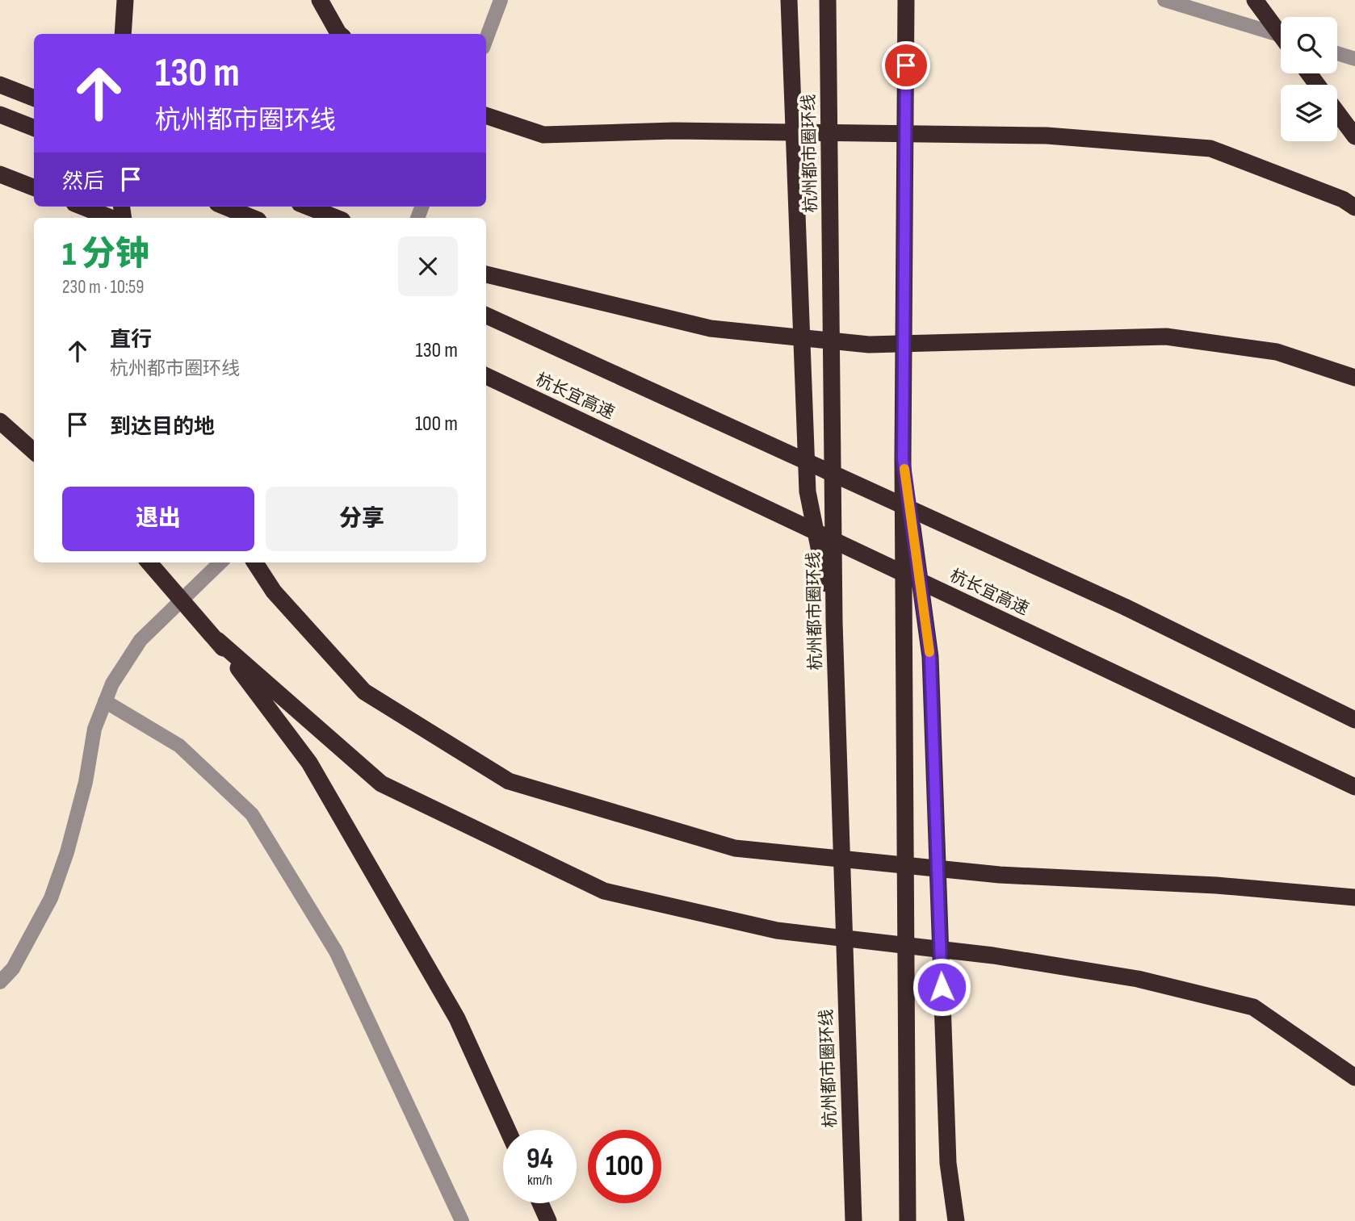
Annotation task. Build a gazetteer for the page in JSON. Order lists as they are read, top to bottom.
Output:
{
  "streets": {
    "highway": ["杭州都市圈环线", "杭长宜高速"]
  },
  "page": {
    "turn": ["130 m", "杭州都市圈环线"],
    "then": "然后",
    "heading": ["1 分钟", "230 m · 10:59"],
    "list": [
      {
        "name": "直行",
        "note": "杭州都市圈环线",
        "value": "130 m"
      },
      {
        "name": "到达目的地",
        "value": "100 m"
      }
    ],
    "buttons": ["退出", "分享"],
    "speed": "94 km/h",
    "limit": "100"
  }
}
